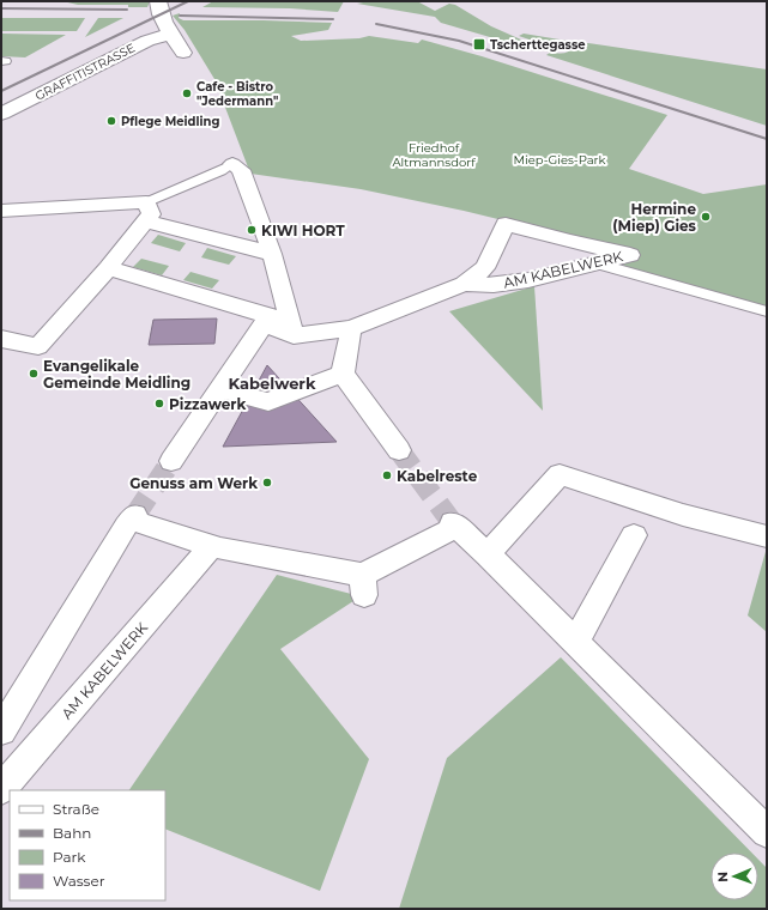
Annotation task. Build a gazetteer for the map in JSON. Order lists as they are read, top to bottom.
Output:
{
  "streets": {
    "street": ["GRAFFITISTRASSE", "AM KABELWERK"]
  },
  "districts": ["Kabelwerk"],
  "parks": ["Friedhof Altmannsdorf", "Miep-Gies-Park"],
  "places": {
    "transit": ["Tscherttegasse"],
    "other": [
      "Cafe - Bistro \"Jedermann\"",
      "Pflege Meidling",
      "Hermine (Miep) Gies",
      "KIWI HORT",
      "Evangelikale Gemeinde Meidling",
      "Pizzawerk",
      "Kabelreste",
      "Genuss am Werk"
    ]
  },
  "legend": [
    "Straße",
    "Bahn",
    "Park",
    "Wasser"
  ],
  "north": "left"
}
